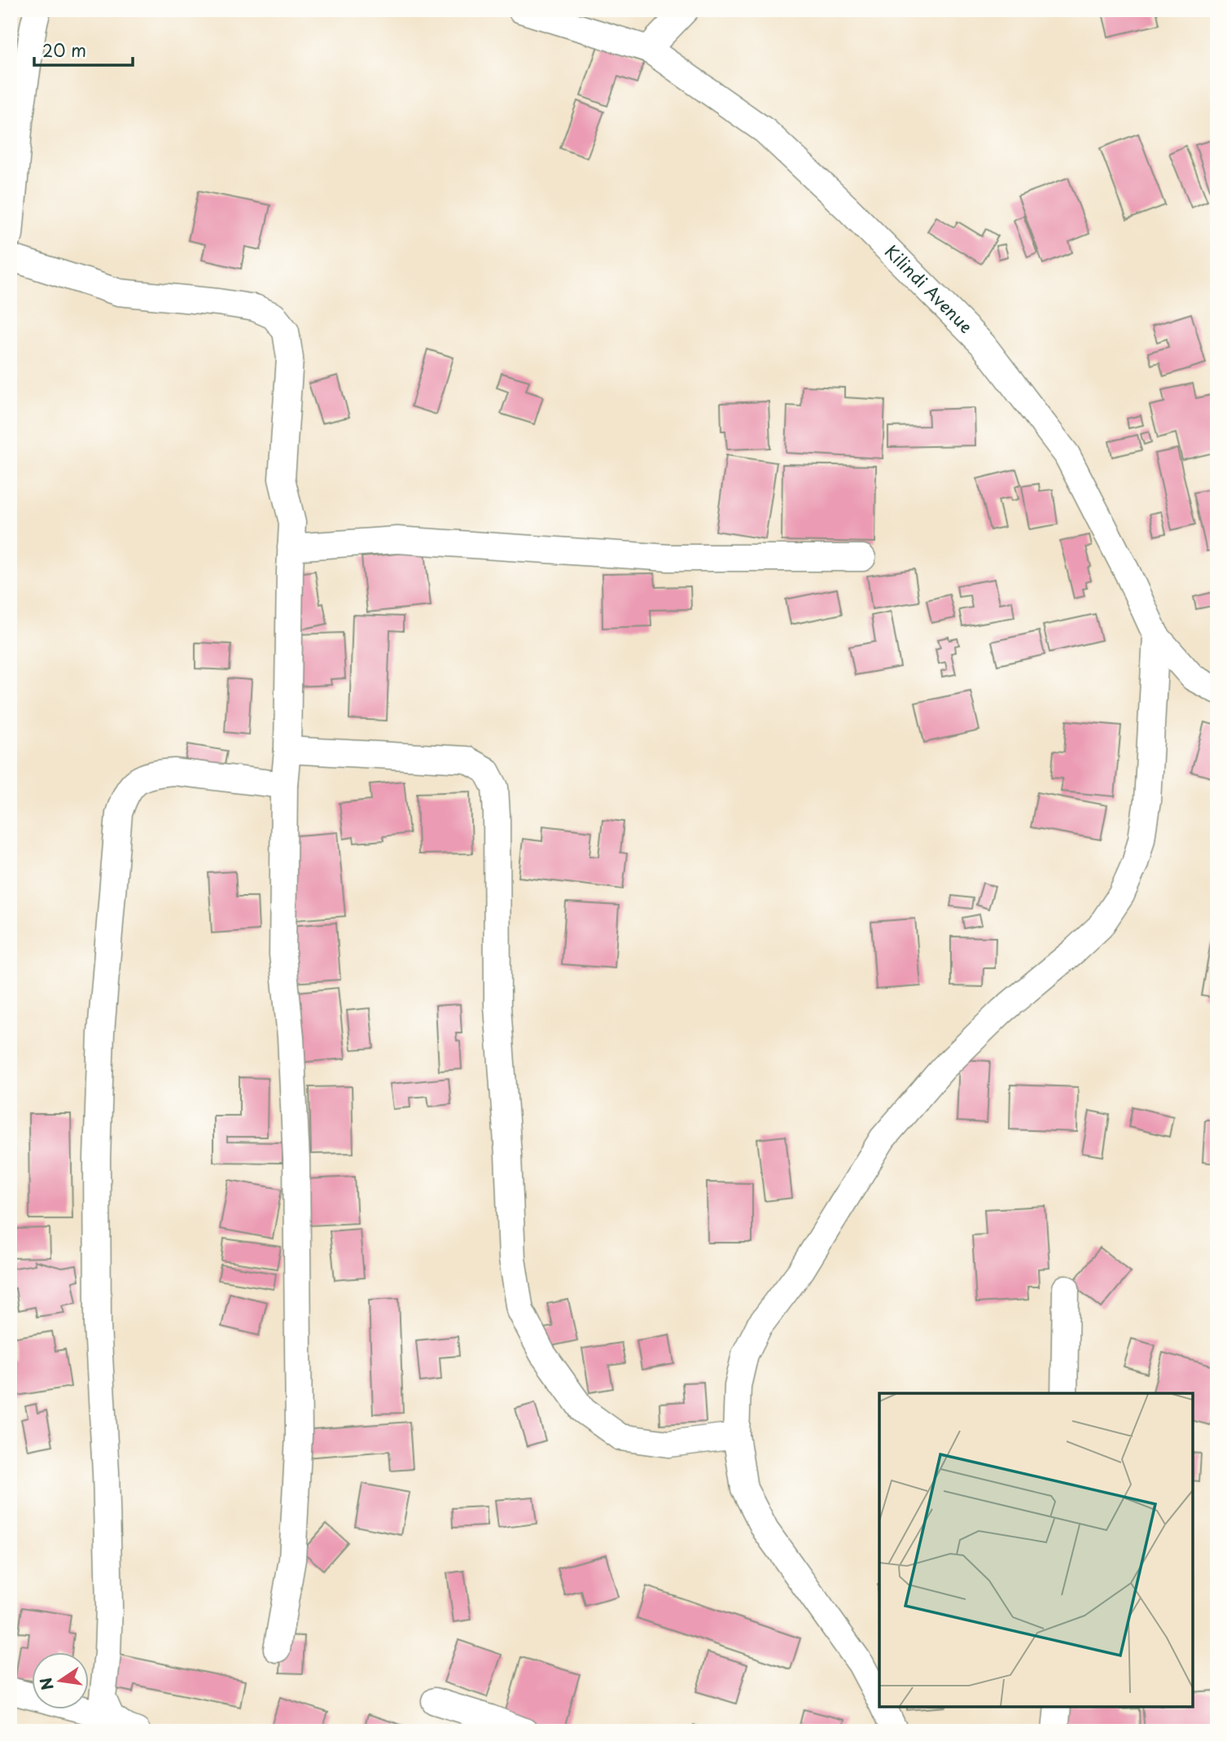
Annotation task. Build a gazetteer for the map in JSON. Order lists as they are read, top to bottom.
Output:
{
  "streets": {
    "street": ["Kilindi Avenue"]
  },
  "scale_bar": "20 m",
  "north": "left"
}
